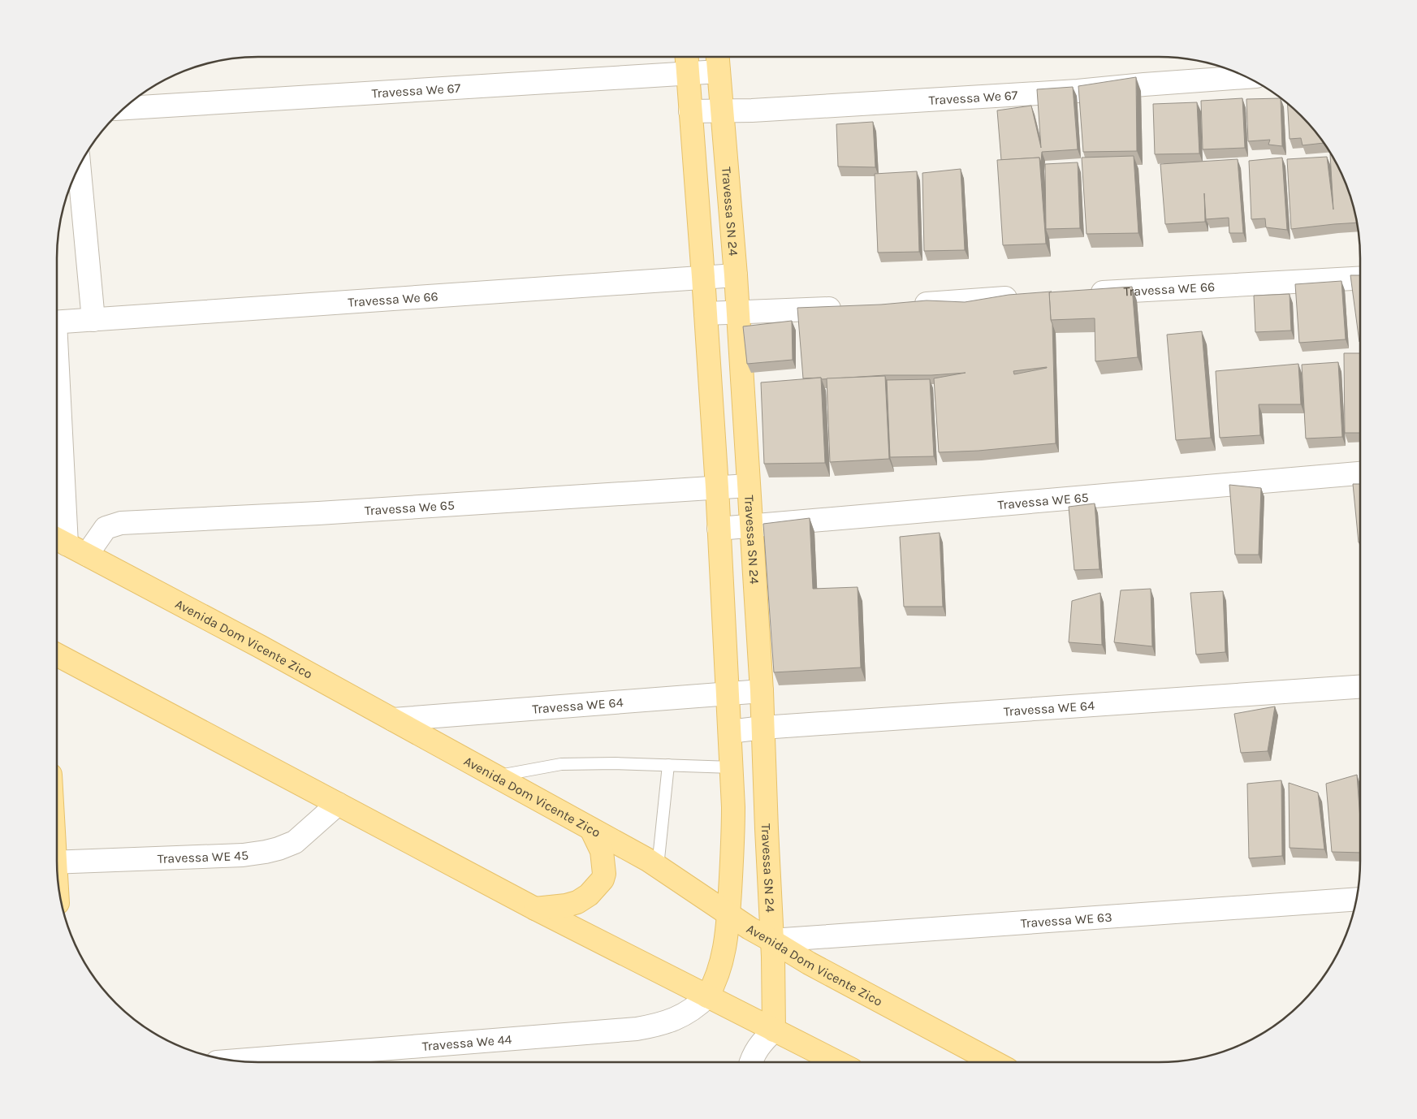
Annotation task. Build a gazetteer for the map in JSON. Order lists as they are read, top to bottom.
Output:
{
  "streets": {
    "main road": ["Travessa SN 24", "Avenida Dom Vicente Zico"],
    "street": [
      "Travessa We 67",
      "Travessa WE 66",
      "Travessa We 66",
      "Travessa WE 65",
      "Travessa We 65",
      "Travessa WE 64",
      "Travessa WE 45",
      "Travessa WE 63",
      "Travessa We 44"
    ]
  },
  "crossings": [
    ["Travessa We 67", "Travessa SN 24"],
    ["Travessa SN 24", "Travessa We 66"],
    ["Travessa SN 24", "Travessa WE 65"],
    ["Travessa SN 24", "Travessa We 65"],
    ["Travessa SN 24", "Avenida Dom Vicente Zico"],
    ["Travessa SN 24", "Travessa WE 64"],
    ["Travessa SN 24", "Travessa WE 63"],
    ["Travessa We 65", "Avenida Dom Vicente Zico"],
    ["Avenida Dom Vicente Zico", "Travessa WE 64"],
    ["Avenida Dom Vicente Zico", "Travessa WE 63"]
  ]
}
